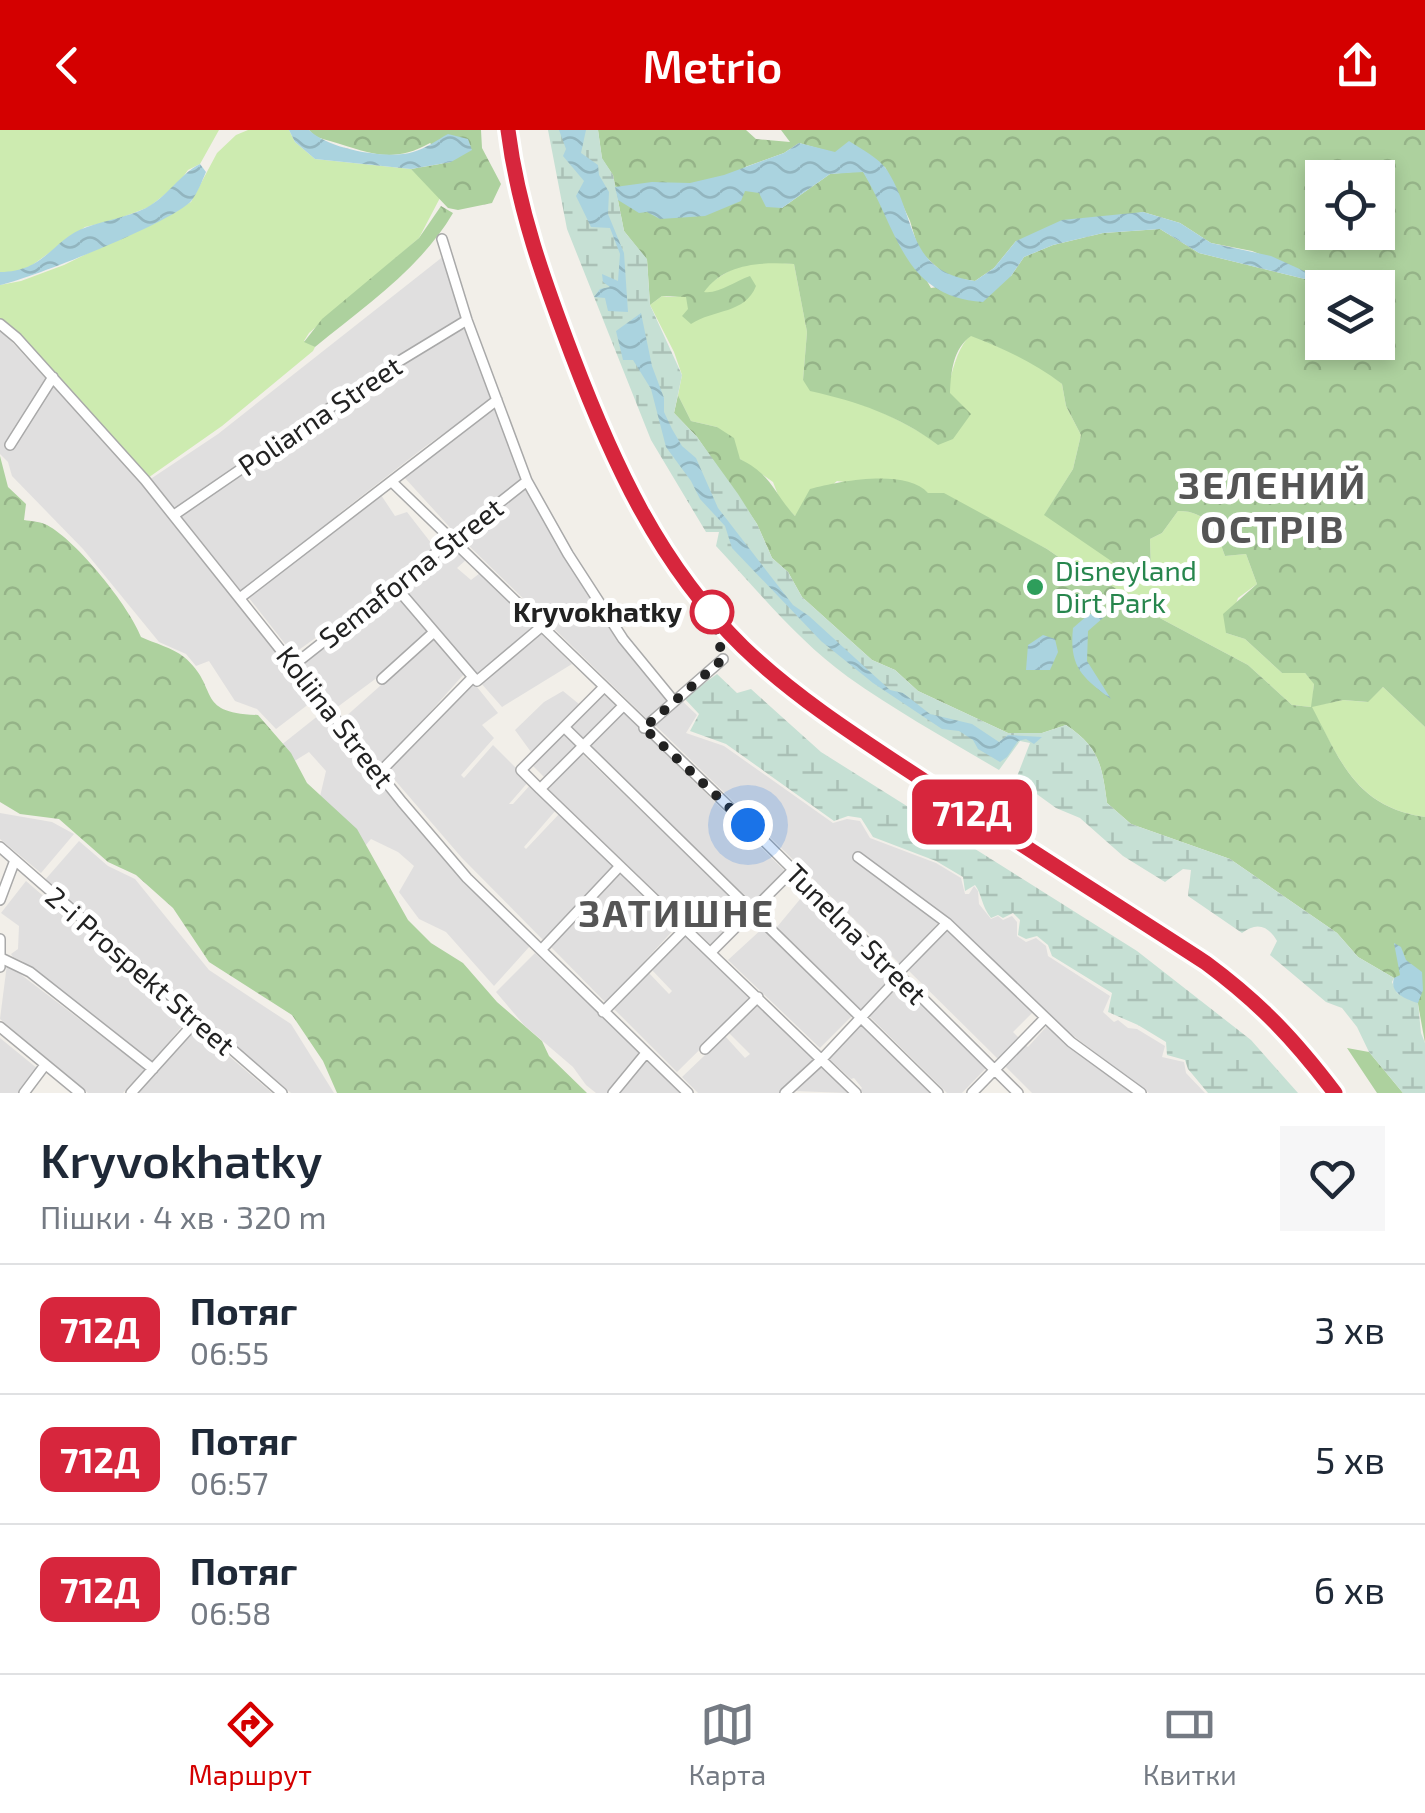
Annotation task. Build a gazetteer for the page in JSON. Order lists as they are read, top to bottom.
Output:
{
  "streets": {
    "street": [
      "Poliarna Street",
      "Semaforna Street",
      "Koliina Street",
      "Tunelna Street",
      "2-i Prospekt Street"
    ]
  },
  "crossings": [
    ["Poliarna Street", "Koliina Street"],
    ["Semaforna Street", "Koliina Street"],
    ["Semaforna Street", "Tunelna Street"]
  ],
  "districts": ["ЗЕЛЕНИЙ ОСТРІВ", "ЗАТИШНЕ"],
  "places": ["Disneyland Dirt Park", "Kryvokhatky"],
  "page": {
    "header": "Metrio",
    "on_map": "712Д",
    "heading": ["Kryvokhatky", "Пішки · 4 хв · 320 m"],
    "list": [
      {
        "mark": "712Д",
        "name": "Потяг",
        "note": "06:55",
        "value": "3 хв"
      },
      {
        "mark": "712Д",
        "name": "Потяг",
        "note": "06:57",
        "value": "5 хв"
      },
      {
        "mark": "712Д",
        "name": "Потяг",
        "note": "06:58",
        "value": "6 хв"
      }
    ],
    "tabs": ["Маршрут", "Карта", "Квитки"]
  }
}
